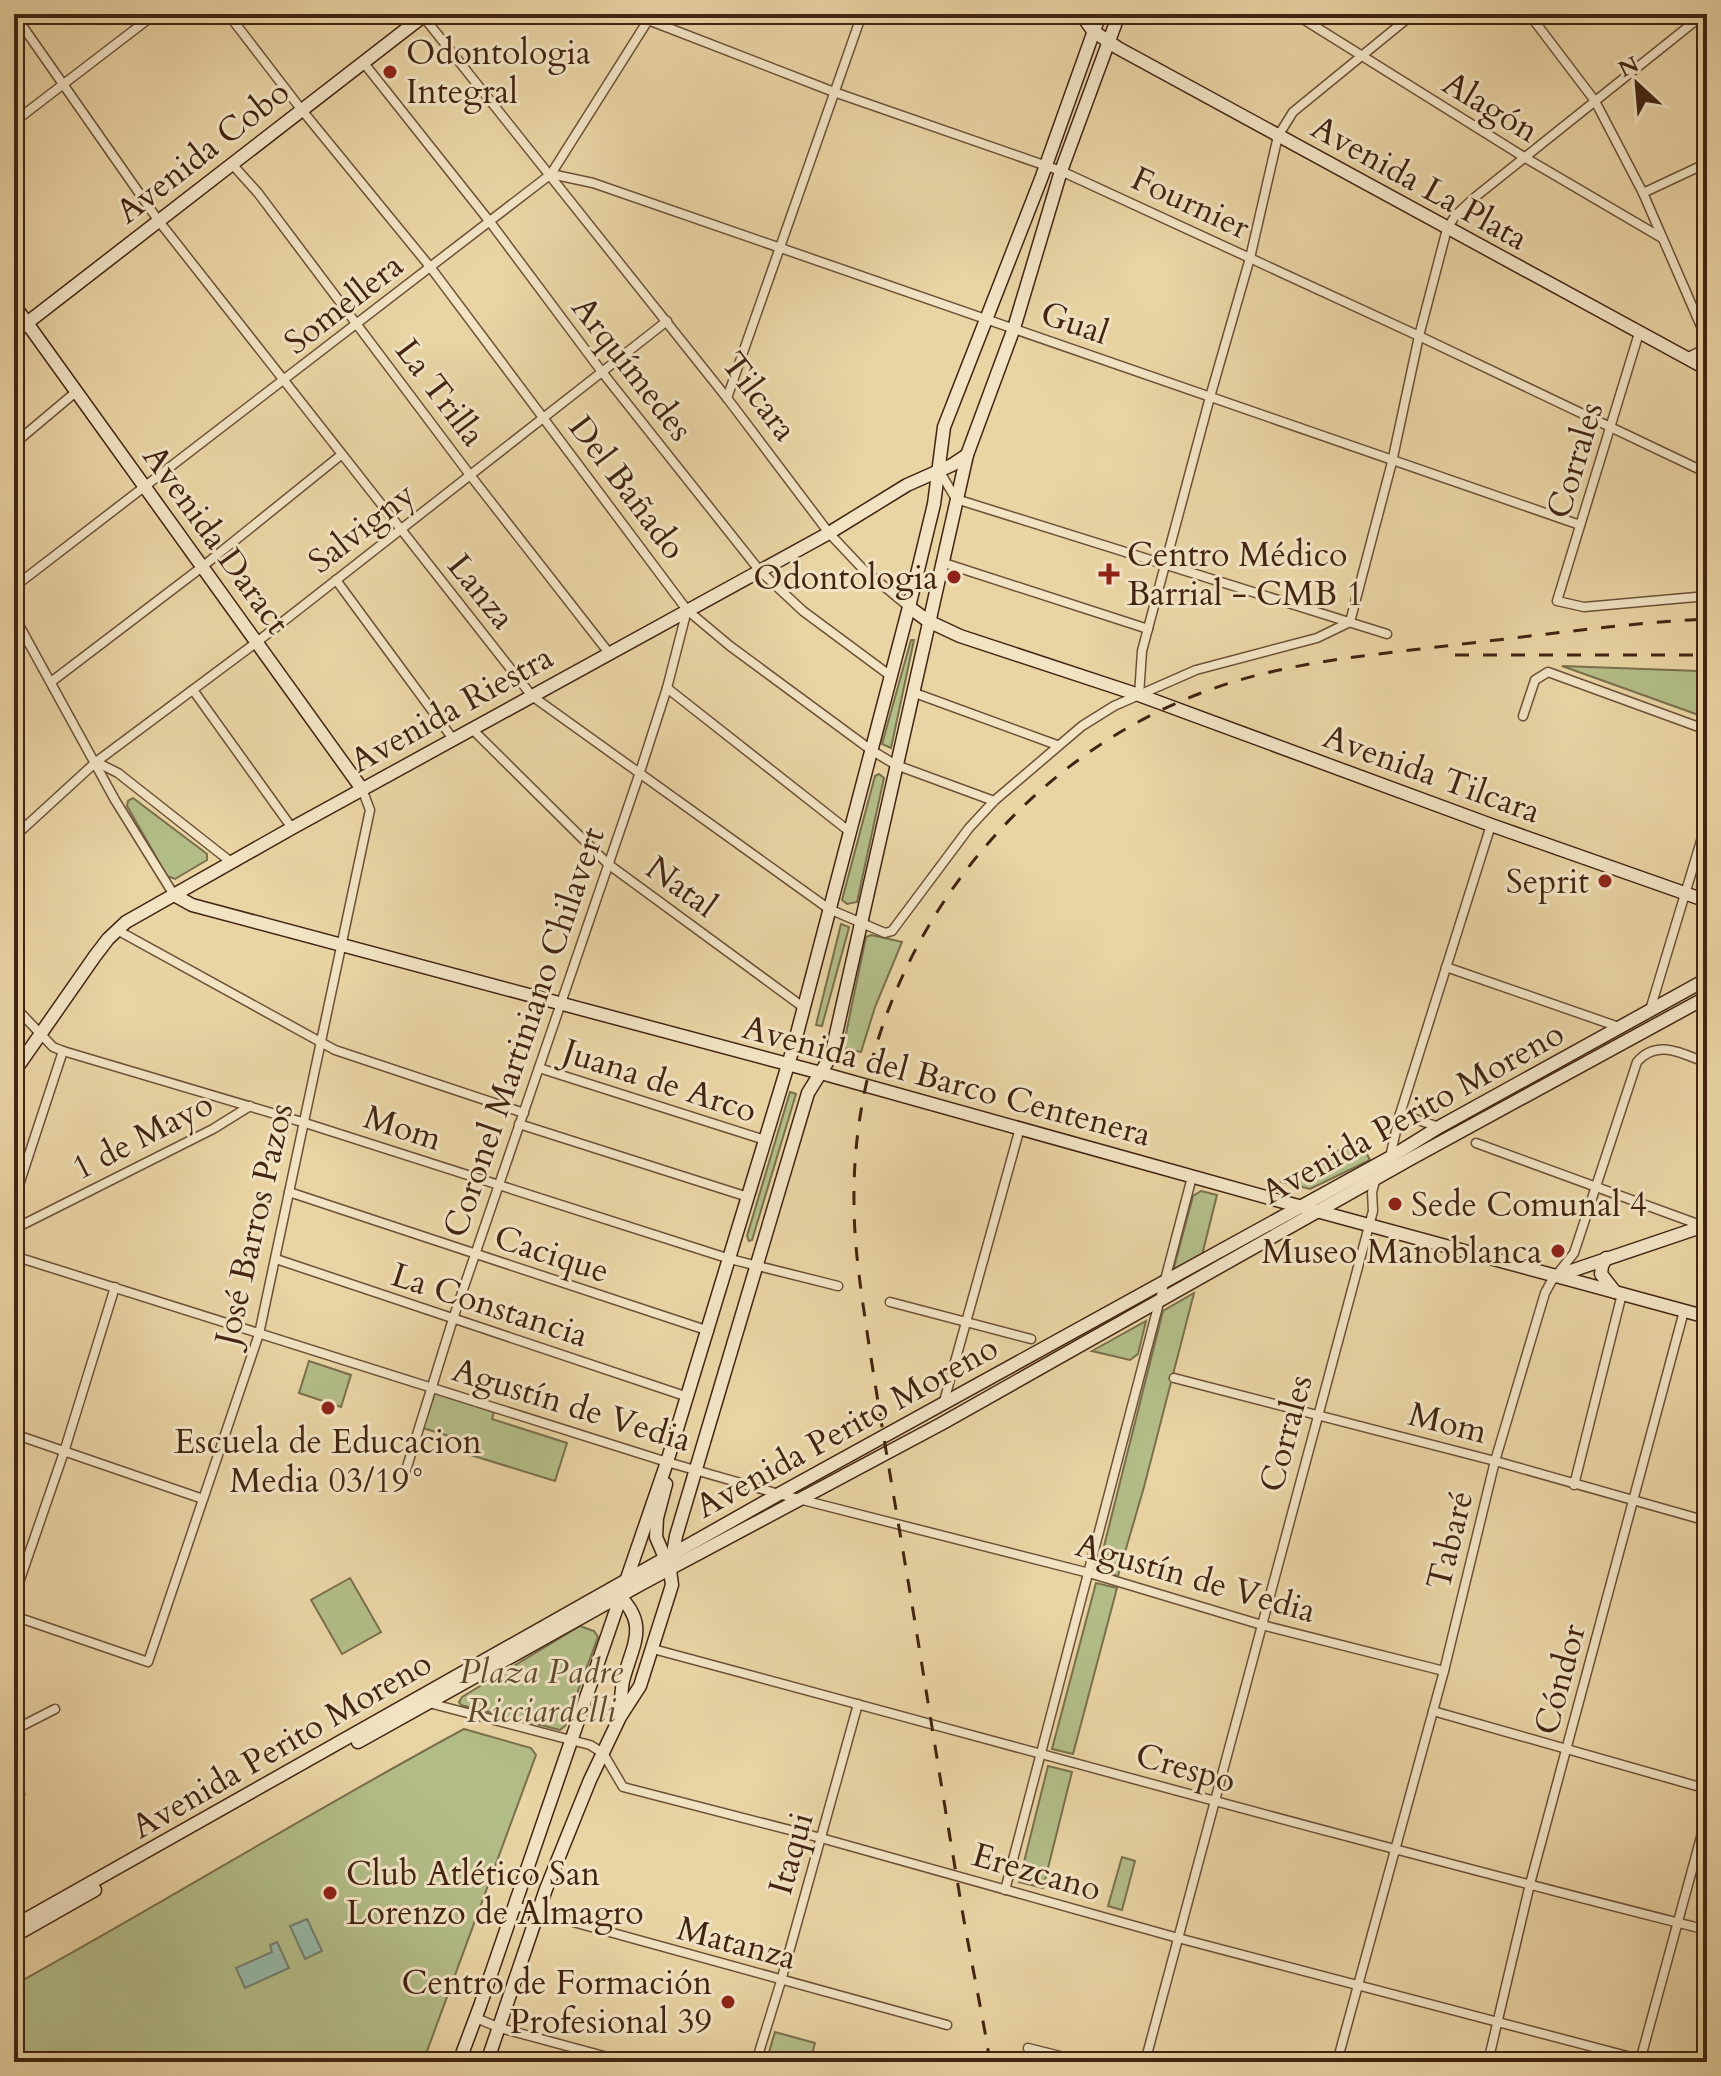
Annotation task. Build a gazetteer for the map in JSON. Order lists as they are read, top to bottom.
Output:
{
  "streets": {
    "main road": [
      "Avenida Cobo",
      "Avenida La Plata",
      "Tilcara",
      "Avenida Daract",
      "Avenida Riestra",
      "Avenida Tilcara",
      "Avenida del Barco Centenera",
      "Avenida Perito Moreno"
    ],
    "street": [
      "Alagón",
      "Fournier",
      "Somellera",
      "Gual",
      "Arquímedes",
      "La Trilla",
      "Corrales",
      "Del Bañado",
      "Salvigny",
      "Lanza",
      "Natal",
      "Coronel Martiniano Chilavert",
      "Juana de Arco",
      "Mom",
      "1 de Mayo",
      "José Barros Pazos",
      "Cacique",
      "La Constancia",
      "Agustín de Vedia",
      "Tabaré",
      "Cóndor",
      "Crespo",
      "Itaqui",
      "Erezcano",
      "Matanza"
    ]
  },
  "crossings": [
    ["Avenida Cobo", "Arquímedes"],
    ["Avenida Cobo", "La Trilla"],
    ["Avenida Cobo", "Tilcara"],
    ["Avenida Cobo", "Del Bañado"],
    ["Avenida Cobo", "Avenida Daract"],
    ["Avenida Cobo", "Lanza"],
    ["Avenida La Plata", "Corrales"],
    ["Fournier", "Somellera"],
    ["Fournier", "Corrales"],
    ["Somellera", "Gual"],
    ["Somellera", "Arquímedes"],
    ["Somellera", "La Trilla"],
    ["Somellera", "Tilcara"],
    ["Somellera", "Del Bañado"],
    ["Somellera", "Avenida Daract"],
    ["Somellera", "Lanza"],
    ["Gual", "Tilcara"],
    ["Gual", "Corrales"],
    ["Arquímedes", "Salvigny"],
    ["Arquímedes", "Avenida Riestra"],
    ["La Trilla", "Salvigny"],
    ["La Trilla", "Avenida Riestra"],
    ["Tilcara", "Salvigny"],
    ["Tilcara", "Avenida Riestra"],
    ["Tilcara", "Avenida Tilcara"],
    ["Corrales", "Avenida Tilcara"],
    ["Corrales", "Avenida del Barco Centenera"],
    ["Corrales", "Avenida Perito Moreno"],
    ["Corrales", "Mom"],
    ["Corrales", "Agustín de Vedia"],
    ["Corrales", "Crespo"],
    ["Corrales", "Erezcano"],
    ["Del Bañado", "Salvigny"],
    ["Del Bañado", "Lanza"],
    ["Del Bañado", "Avenida Riestra"],
    ["Del Bañado", "Coronel Martiniano Chilavert"],
    ["Salvigny", "Avenida Daract"],
    ["Salvigny", "Lanza"],
    ["Avenida Daract", "Avenida Riestra"],
    ["Avenida Daract", "José Barros Pazos"],
    ["Lanza", "Avenida Riestra"],
    ["Lanza", "Coronel Martiniano Chilavert"],
    ["Avenida Riestra", "Natal"],
    ["Avenida Riestra", "Coronel Martiniano Chilavert"],
    ["Avenida Riestra", "Avenida del Barco Centenera"],
    ["Avenida Riestra", "Mom"],
    ["Avenida Riestra", "José Barros Pazos"],
    ["Natal", "Coronel Martiniano Chilavert"],
    ["Coronel Martiniano Chilavert", "Juana de Arco"],
    ["Coronel Martiniano Chilavert", "Avenida del Barco Centenera"],
    ["Coronel Martiniano Chilavert", "Mom"],
    ["Coronel Martiniano Chilavert", "Cacique"],
    ["Coronel Martiniano Chilavert", "La Constancia"],
    ["Coronel Martiniano Chilavert", "Agustín de Vedia"],
    ["Avenida del Barco Centenera", "Avenida Perito Moreno"],
    ["Avenida del Barco Centenera", "José Barros Pazos"],
    ["Avenida del Barco Centenera", "Tabaré"],
    ["Avenida del Barco Centenera", "Cóndor"],
    ["Avenida Perito Moreno", "Agustín de Vedia"],
    ["Mom", "1 de Mayo"],
    ["Mom", "José Barros Pazos"],
    ["Mom", "Tabaré"],
    ["Mom", "Cóndor"],
    ["José Barros Pazos", "Cacique"],
    ["José Barros Pazos", "La Constancia"],
    ["José Barros Pazos", "Agustín de Vedia"],
    ["Agustín de Vedia", "Tabaré"],
    ["Tabaré", "Crespo"],
    ["Tabaré", "Erezcano"],
    ["Cóndor", "Crespo"],
    ["Cóndor", "Erezcano"],
    ["Crespo", "Itaqui"],
    ["Itaqui", "Erezcano"],
    ["Itaqui", "Matanza"]
  ],
  "parks": ["Plaza Padre Ricciardelli"],
  "places": {
    "other": [
      "Odontologia Integral",
      "Odontologia",
      "Seprit",
      "Sede Comunal 4",
      "Museo Manoblanca",
      "Escuela de Educacion Media 03/19°",
      "Club Atlético San Lorenzo de Almagro",
      "Centro de Formación Profesional 39"
    ],
    "health": ["Centro Médico Barrial - CMB 1"]
  },
  "north": "top left"
}
